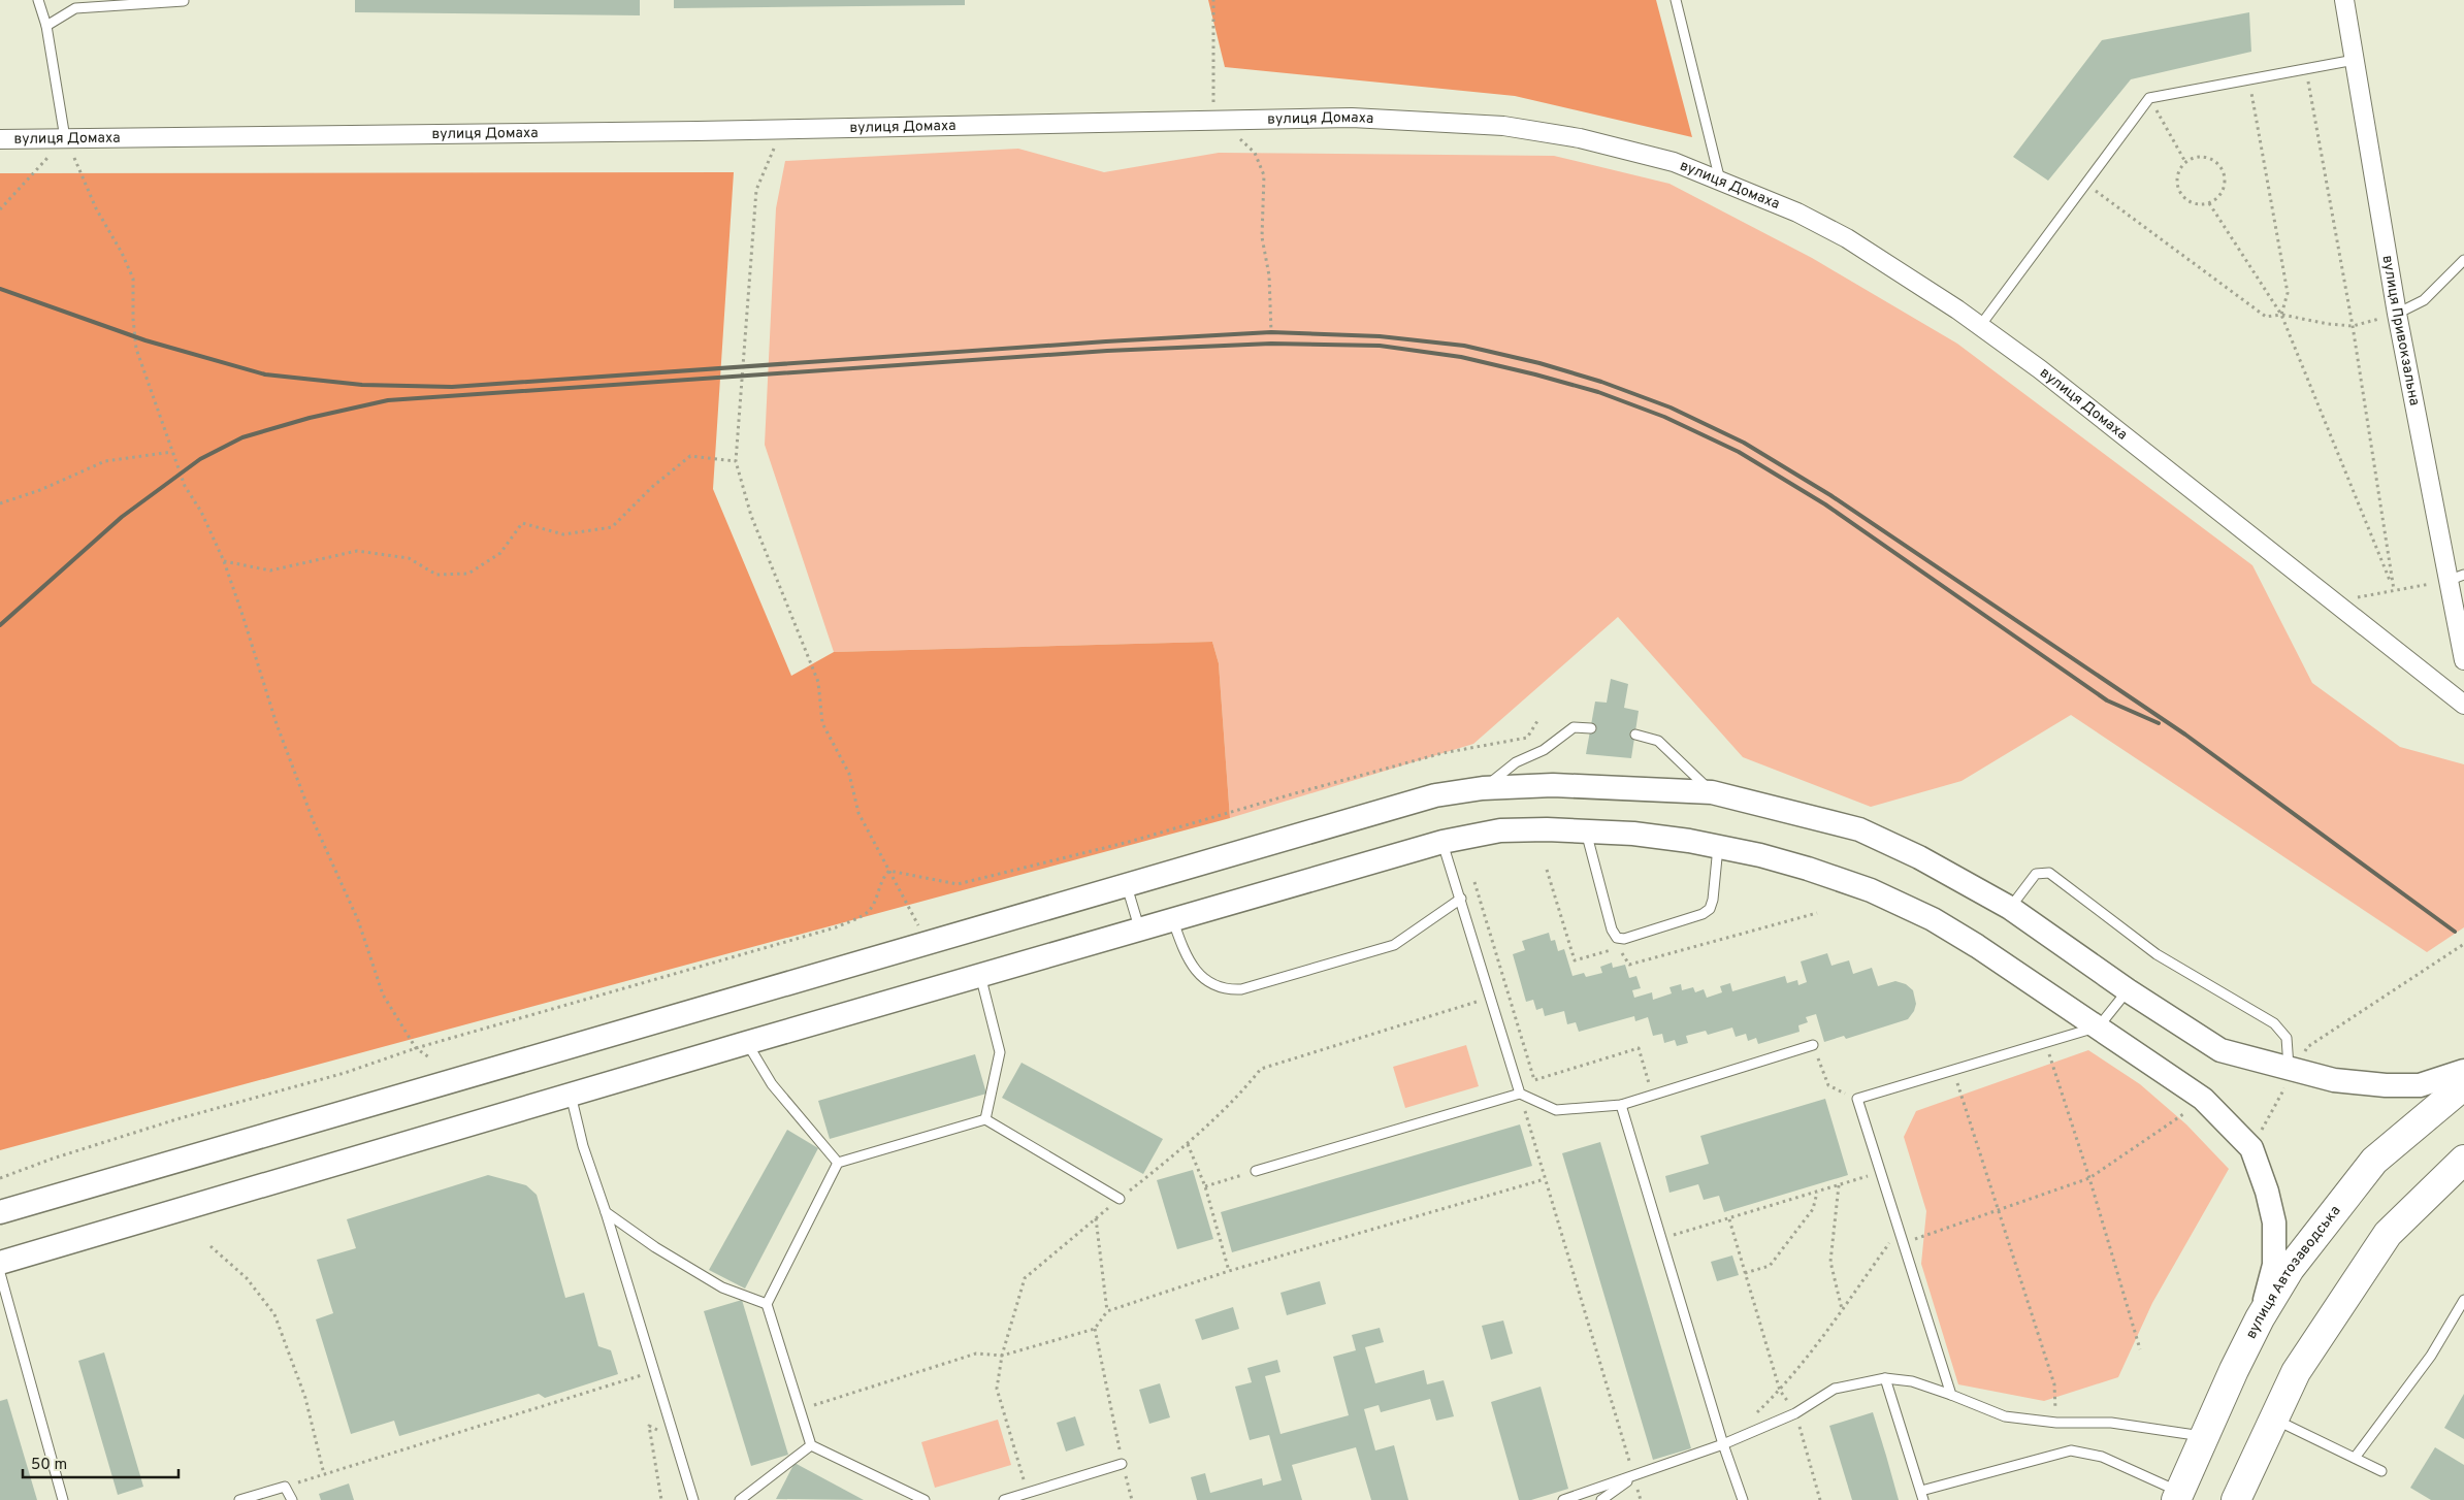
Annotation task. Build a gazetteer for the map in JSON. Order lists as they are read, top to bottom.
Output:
{
  "streets": {
    "main road": ["вулиця Автозаводська"],
    "street": ["вулиця Домаха", "вулиця Привокзальна"]
  },
  "scale_bar": "50 m"
}
